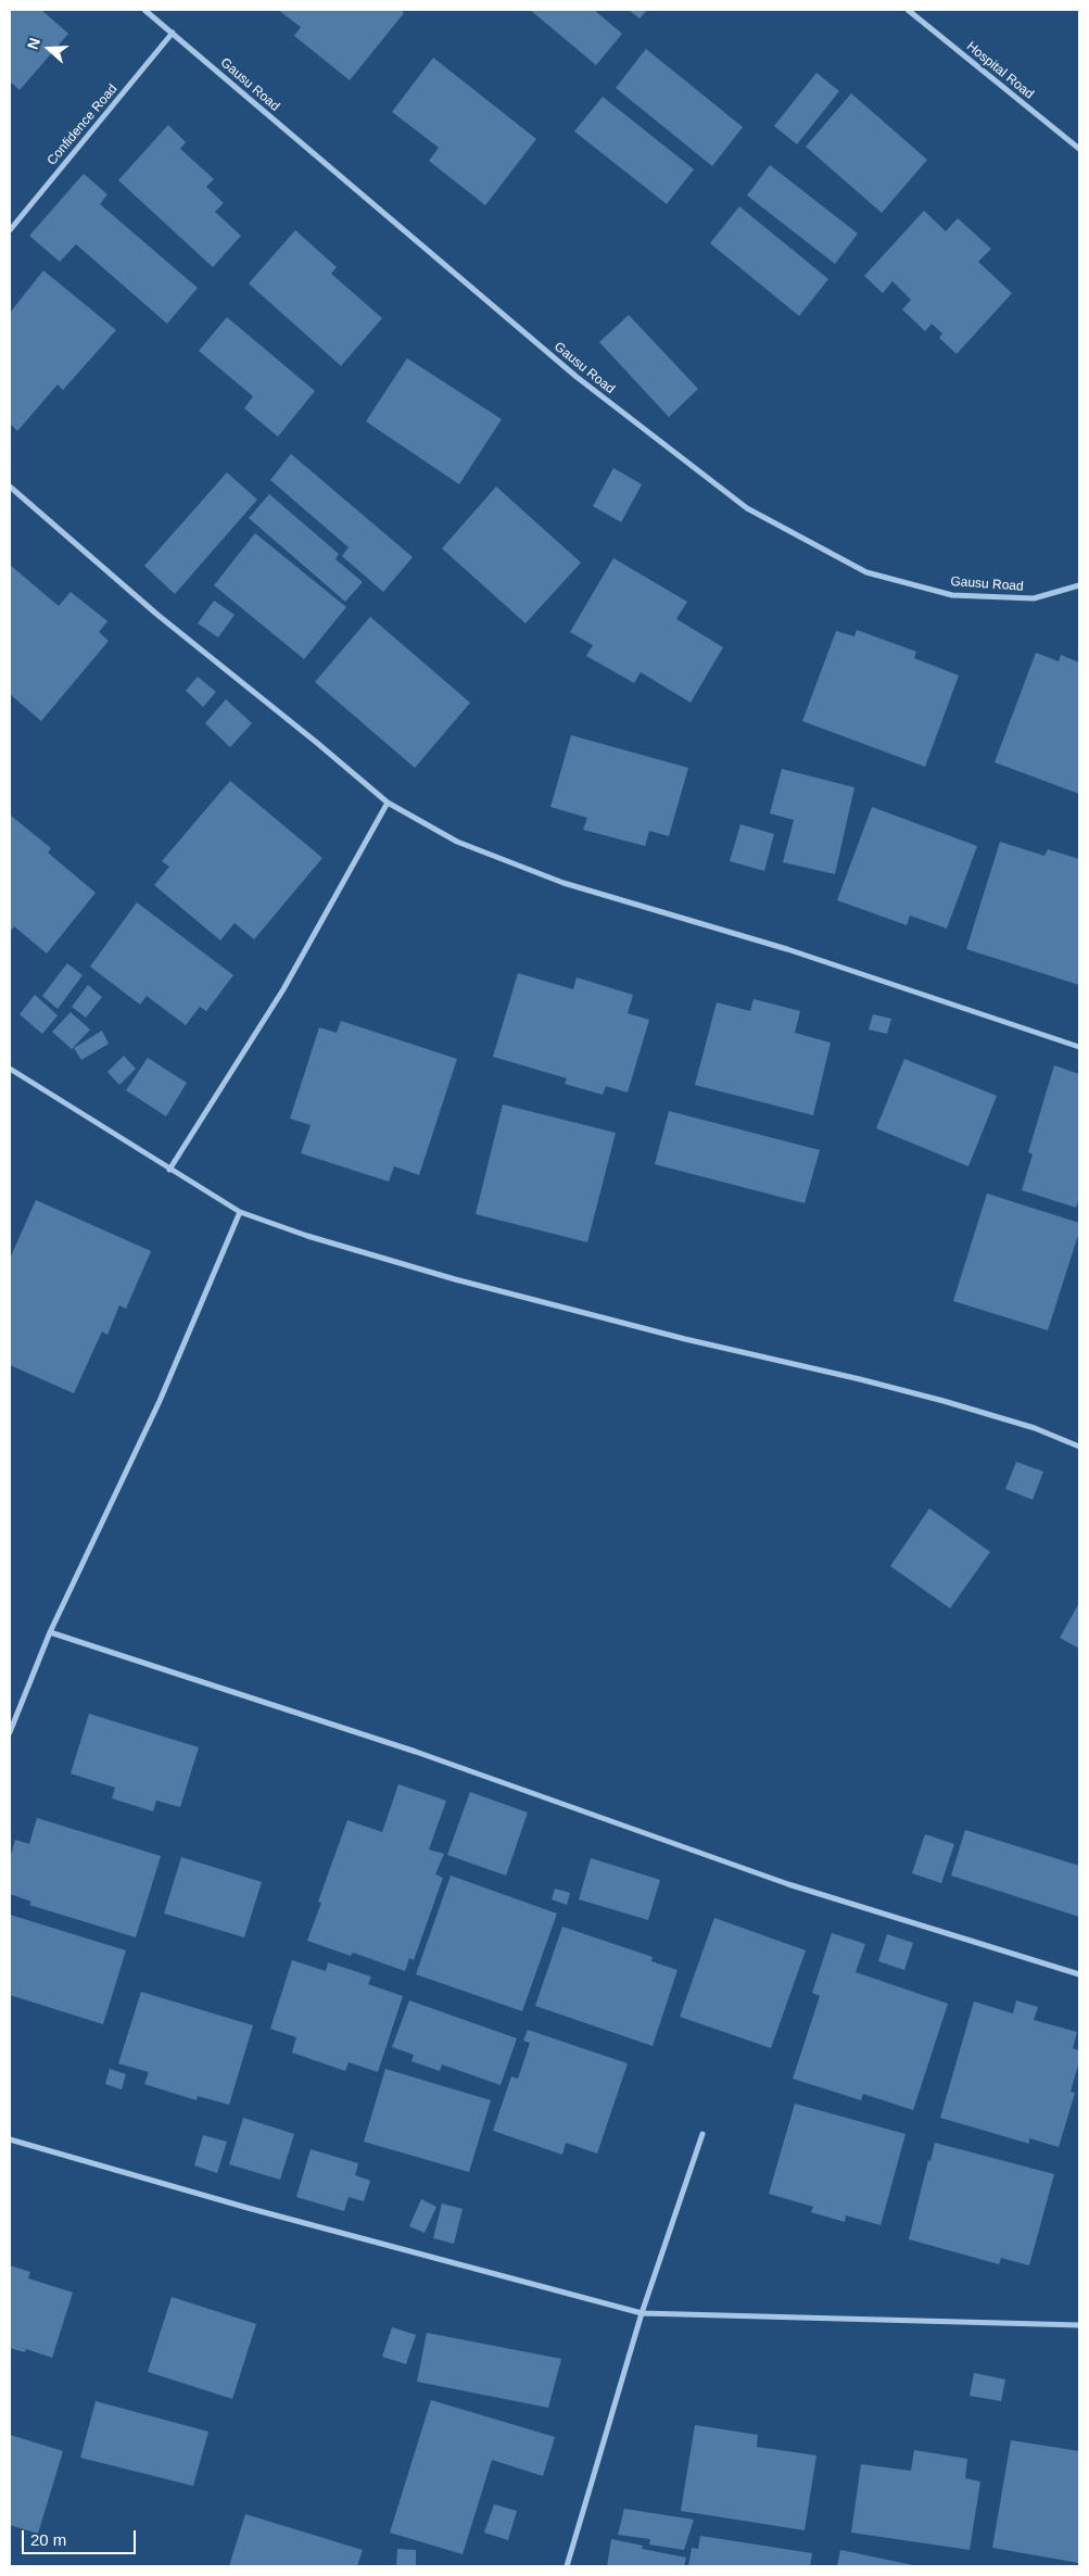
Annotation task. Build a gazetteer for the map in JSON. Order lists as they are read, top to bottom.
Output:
{
  "streets": {
    "street": ["Hospital Road", "Gausu Road", "Confidence Road"]
  },
  "crossings": [
    ["Gausu Road", "Confidence Road"]
  ],
  "scale_bar": "20 m",
  "north": "left"
}
